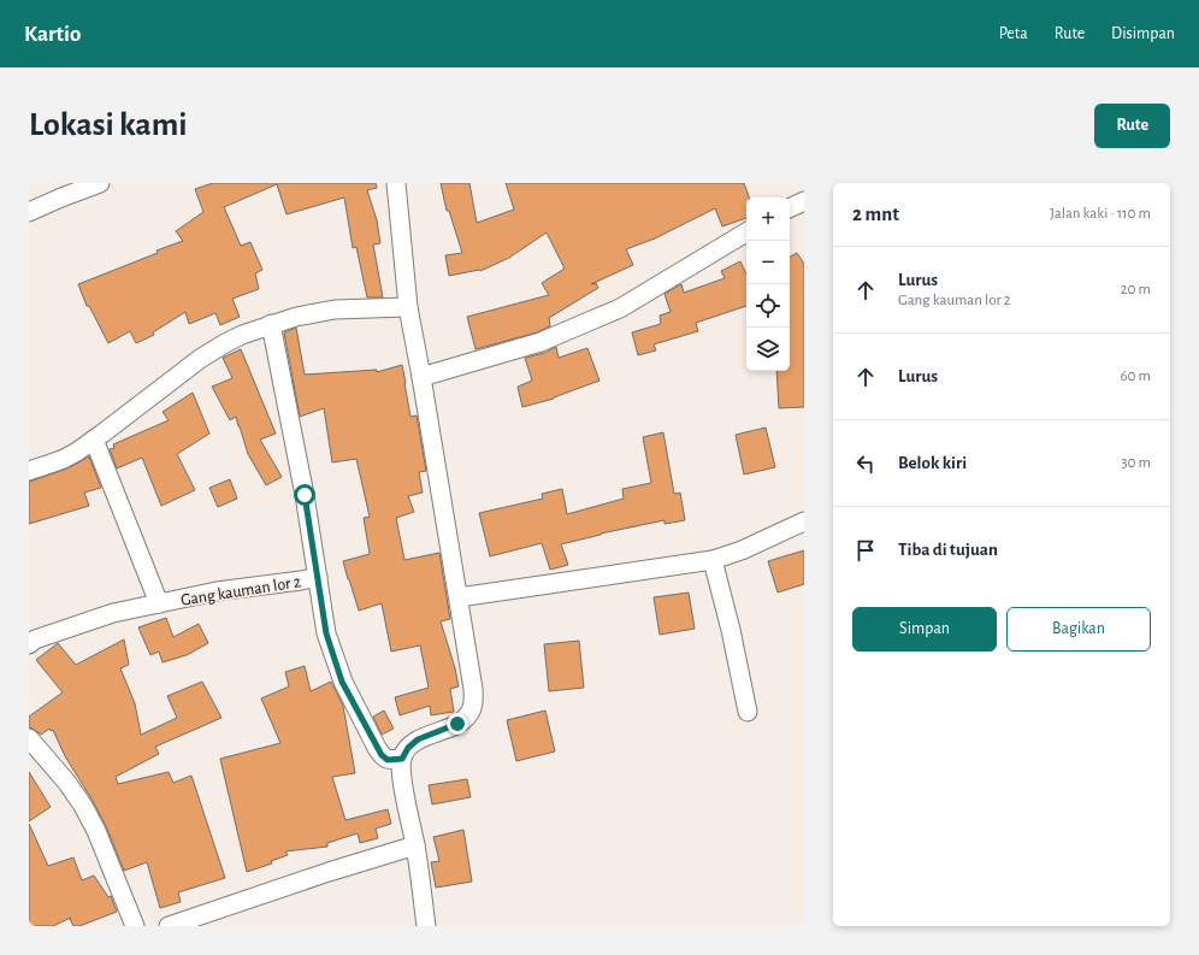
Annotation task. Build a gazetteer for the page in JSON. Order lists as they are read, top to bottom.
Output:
{
  "streets": {
    "street": ["Gang kauman lor 2"]
  },
  "page": {
    "header": "Kartio",
    "nav": ["Peta", "Rute", "Disimpan"],
    "buttons": [
      "Rute",
      ["Simpan", "Bagikan"]
    ],
    "title": "Lokasi kami",
    "heading": ["2 mnt", "Jalan kaki · 110 m"],
    "map_buttons": ["+", "−"],
    "list": [
      ["Lurus", "Gang kauman lor 2", "20 m"],
      ["Lurus", "60 m"],
      ["Belok kiri", "30 m"],
      "Tiba di tujuan"
    ]
  }
}
